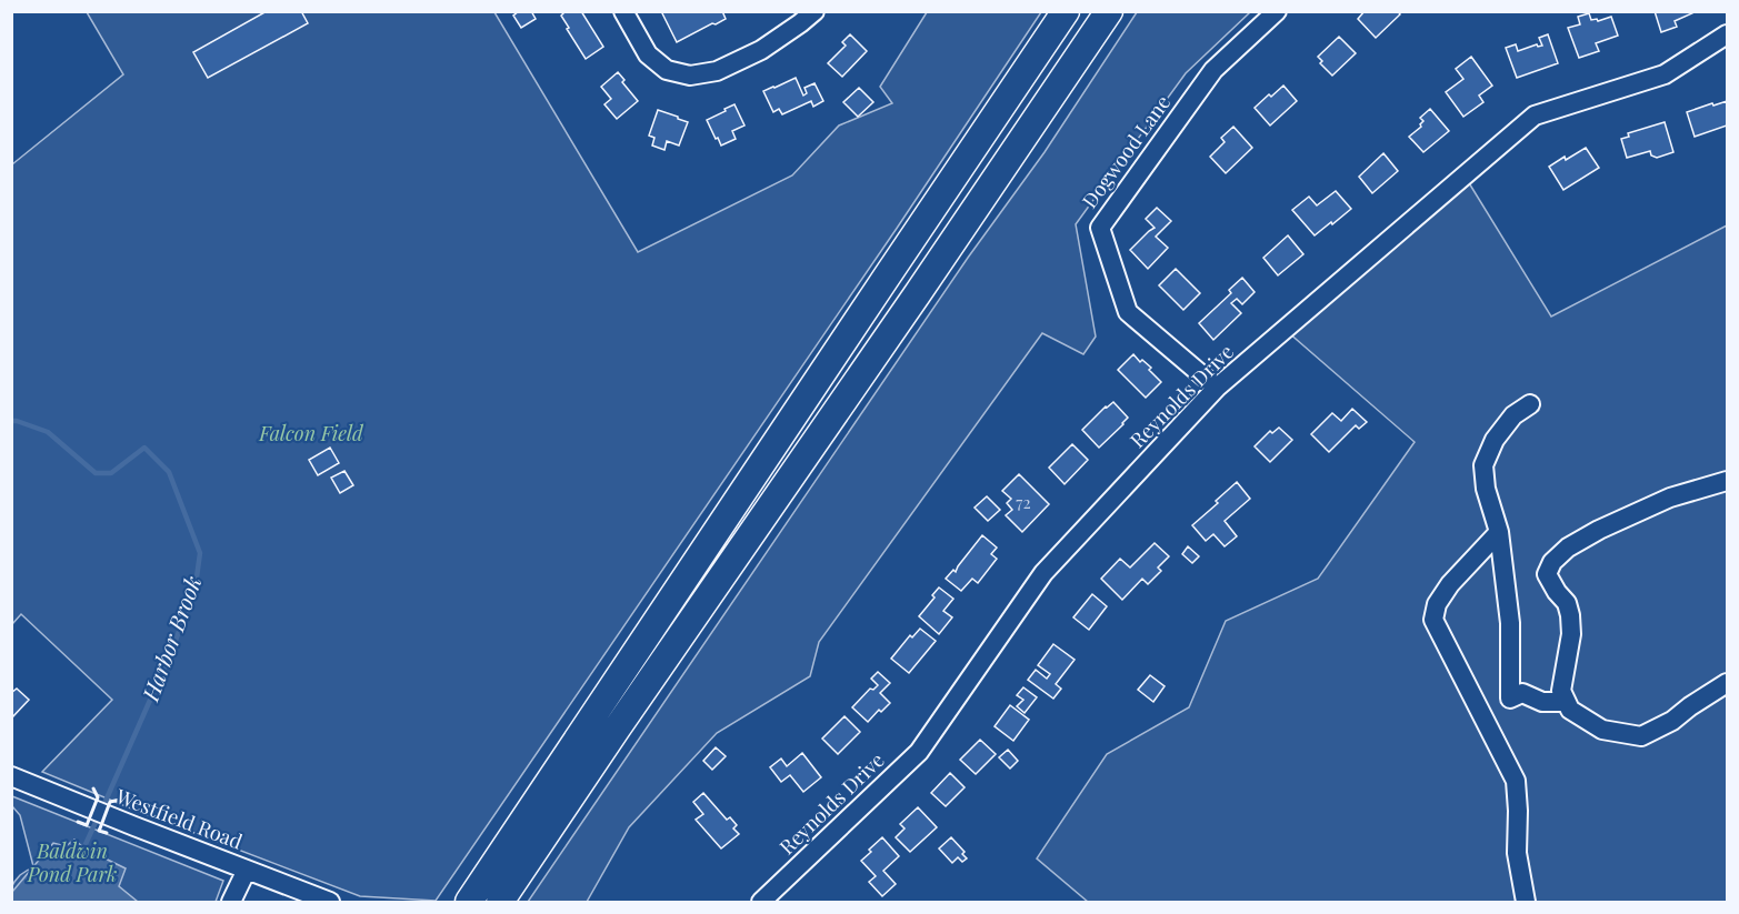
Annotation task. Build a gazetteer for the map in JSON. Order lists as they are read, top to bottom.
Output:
{
  "streets": {
    "street": ["Dogwood Lane", "Reynolds Drive", "Westfield Road"]
  },
  "crossings": [
    ["Dogwood Lane", "Reynolds Drive"]
  ],
  "water": ["Harbor Brook"],
  "parks": ["Falcon Field", "Baldwin Pond Park"],
  "house_numbers": ["72"]
}
